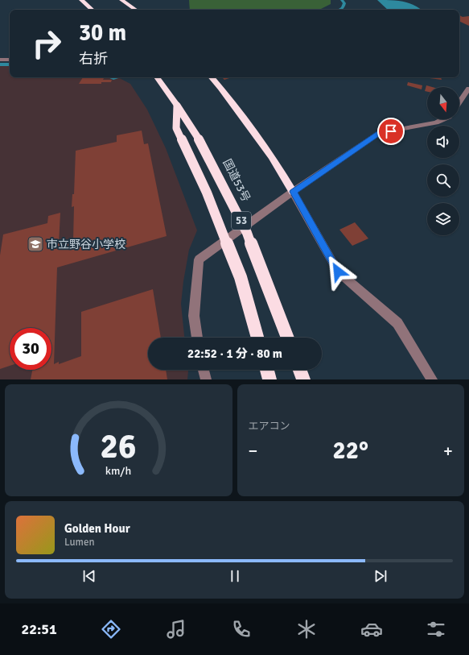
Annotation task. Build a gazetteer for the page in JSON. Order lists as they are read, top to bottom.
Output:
{
  "streets": {
    "highway": ["国道53号", "53"]
  },
  "places": {
    "school or university": ["市立野谷小学校"]
  },
  "north": "bottom",
  "page": {
    "turn": ["30 m", "右折"],
    "limit": "30",
    "trip": "22:52 · 1 分 · 80 m",
    "tile": "エアコン",
    "heat": ["−", "22°", "+"],
    "song": ["Golden Hour", "Lumen"],
    "tabs": "22:51",
    "gauge": ["26", "km/h"]
  }
}
